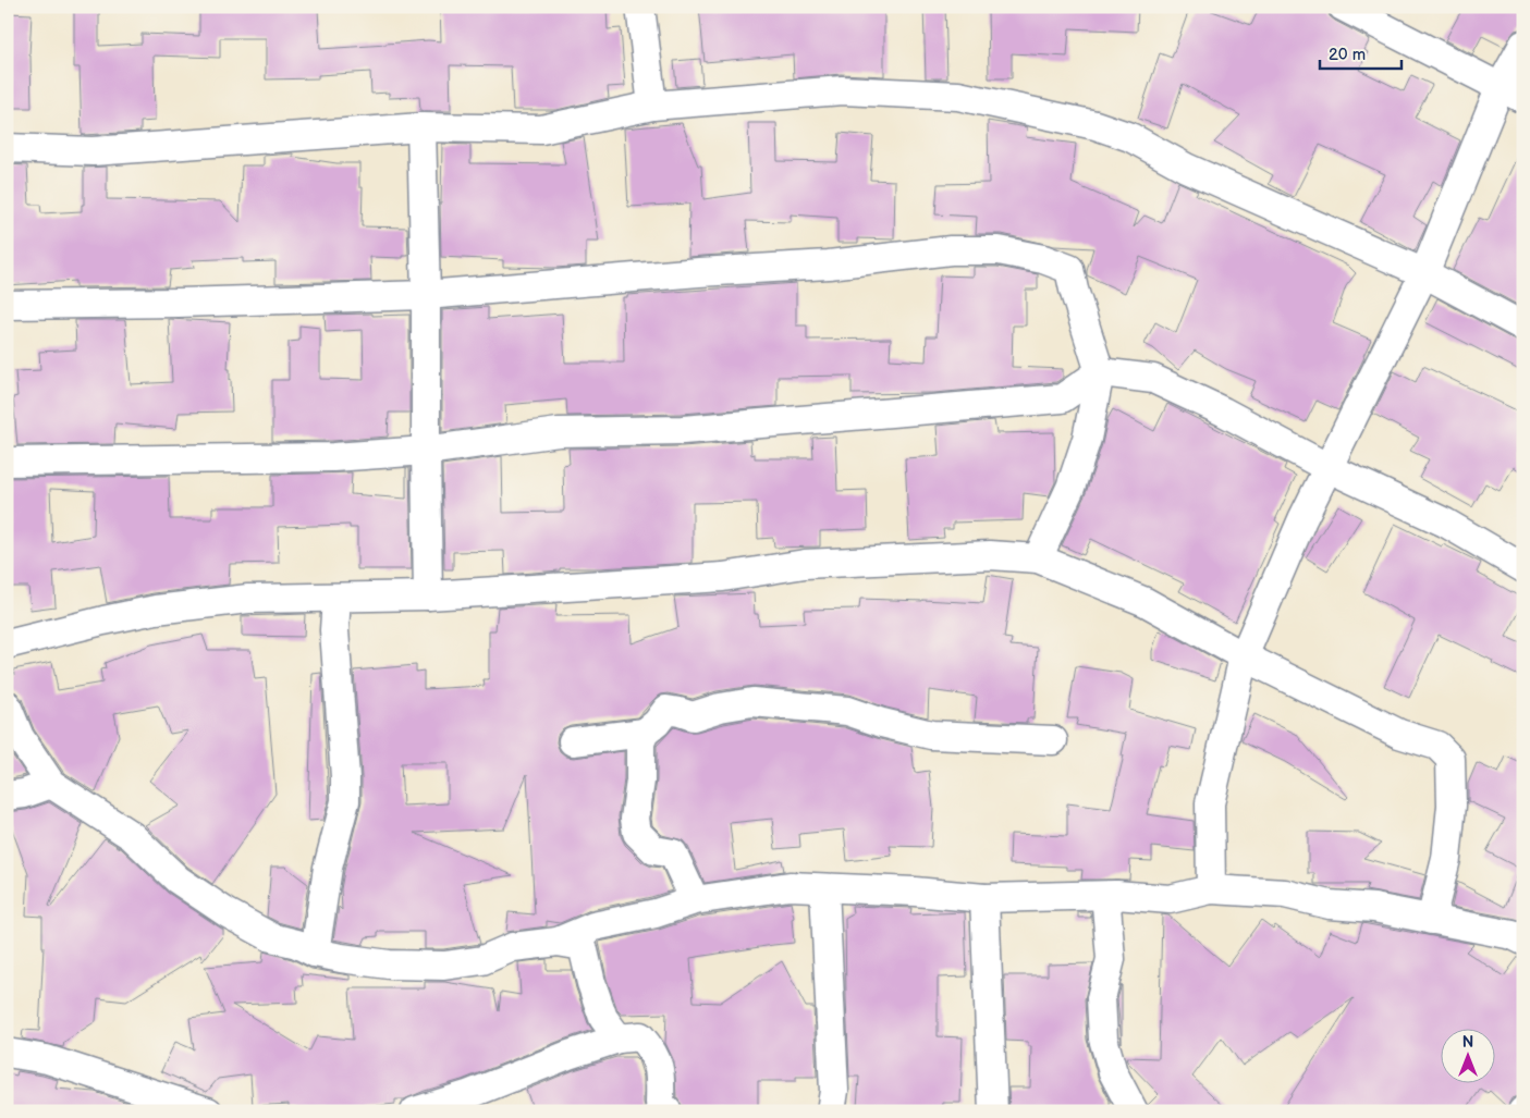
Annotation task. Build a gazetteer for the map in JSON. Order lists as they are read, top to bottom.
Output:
{
  "scale_bar": "20 m",
  "north": "top"
}
